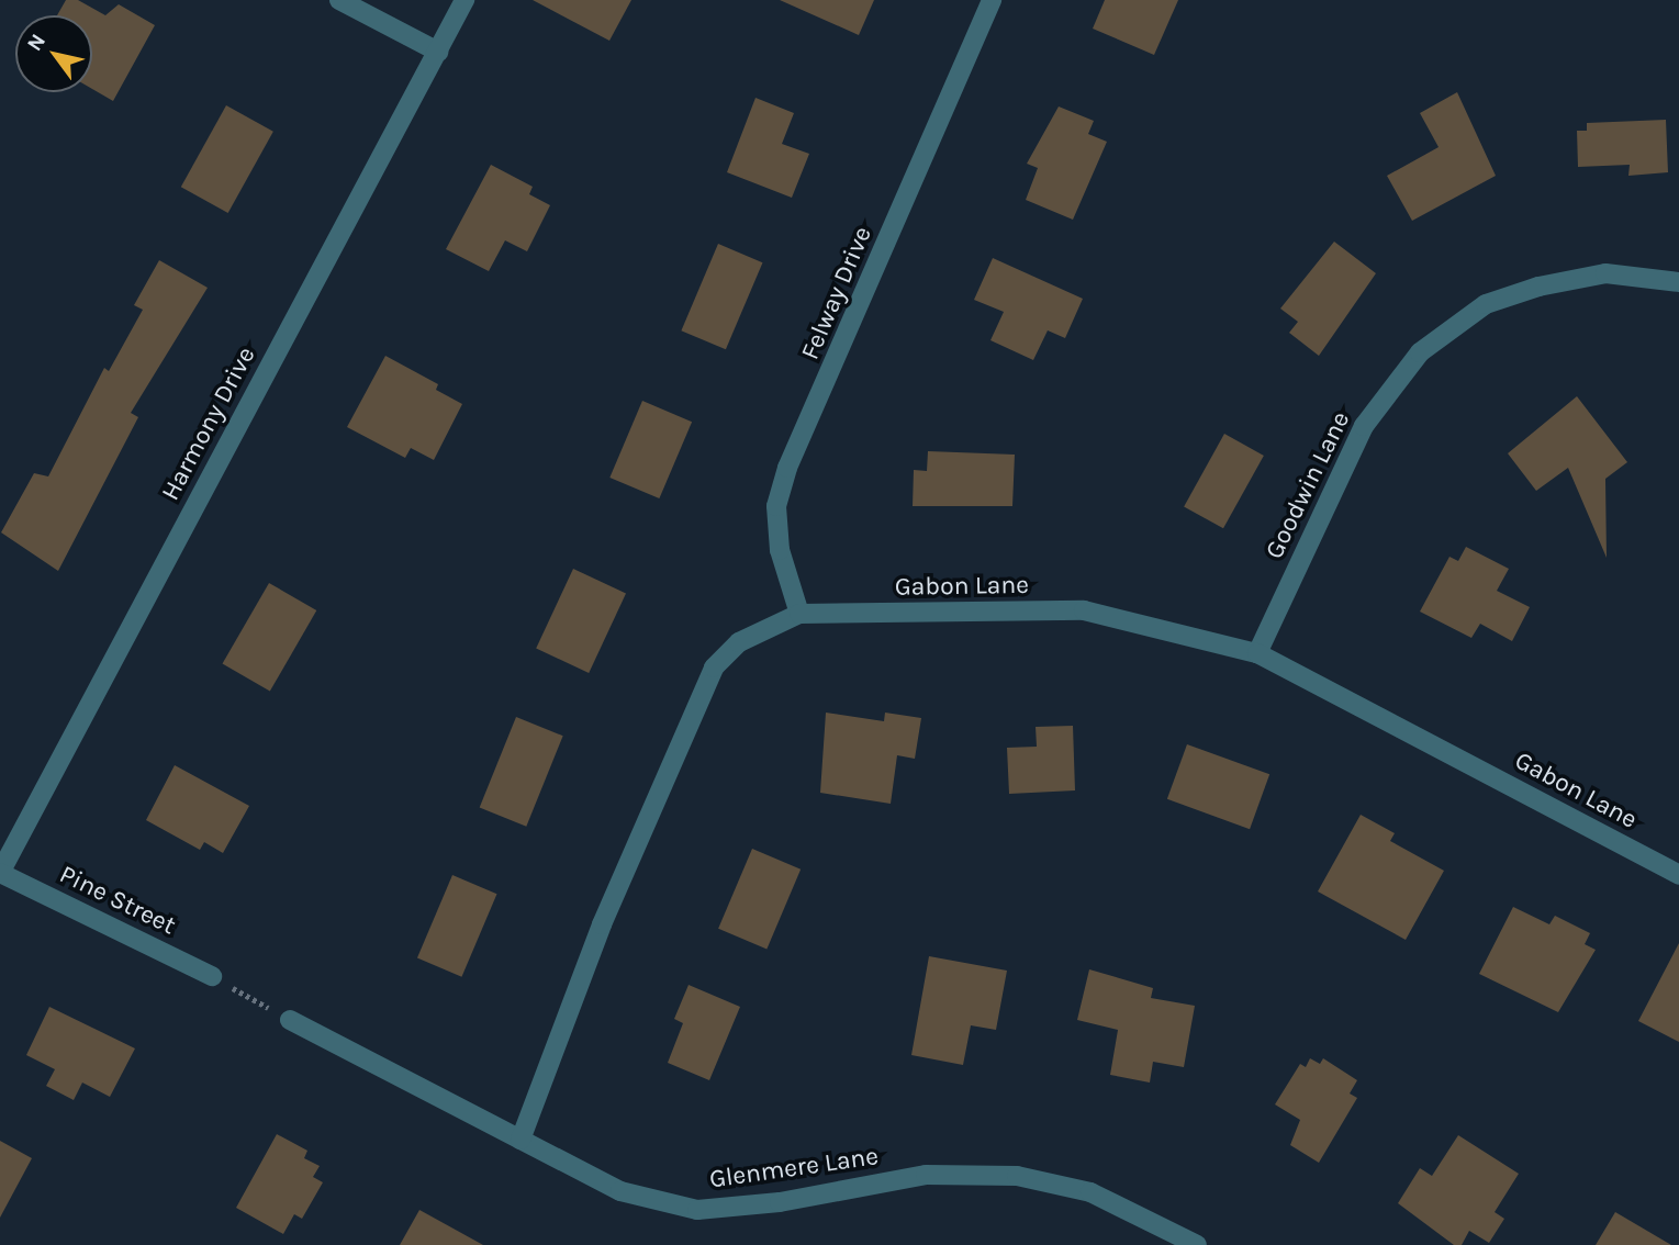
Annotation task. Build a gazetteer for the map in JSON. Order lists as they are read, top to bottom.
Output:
{
  "streets": {
    "street": [
      "Felway Drive",
      "Harmony Drive",
      "Goodwin Lane",
      "Gabon Lane",
      "Pine Street",
      "Glenmere Lane"
    ]
  },
  "crossings": [
    ["Felway Drive", "Gabon Lane"],
    ["Harmony Drive", "Pine Street"],
    ["Goodwin Lane", "Gabon Lane"],
    ["Gabon Lane", "Glenmere Lane"]
  ],
  "north": "top left"
}
